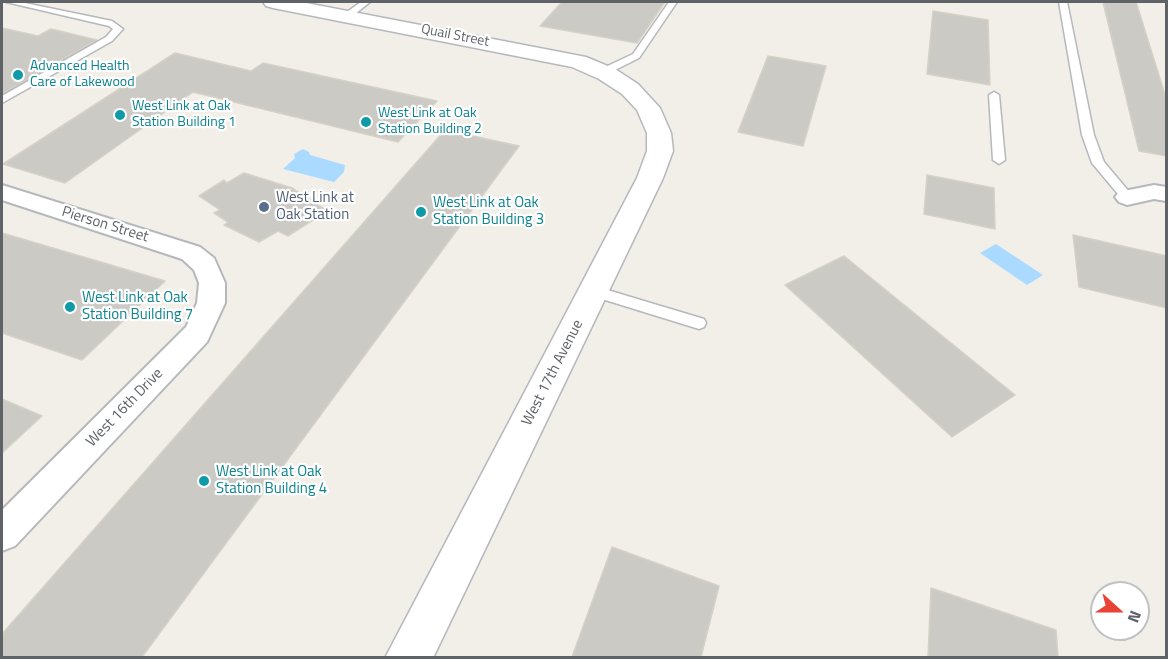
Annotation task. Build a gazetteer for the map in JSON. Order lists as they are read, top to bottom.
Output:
{
  "streets": {
    "street": [
      "Quail Street",
      "Pierson Street",
      "West 17th Avenue",
      "West 16th Drive"
    ]
  },
  "crossings": [
    ["Quail Street", "West 17th Avenue"],
    ["Pierson Street", "West 16th Drive"]
  ],
  "places": [
    "Advanced Health Care of Lakewood",
    "West Link at Oak Station Building 1",
    "West Link at Oak Station Building 2",
    "West Link at Oak Station",
    "West Link at Oak Station Building 3",
    "West Link at Oak Station Building 7",
    "West Link at Oak Station Building 4"
  ],
  "north": "right"
}
